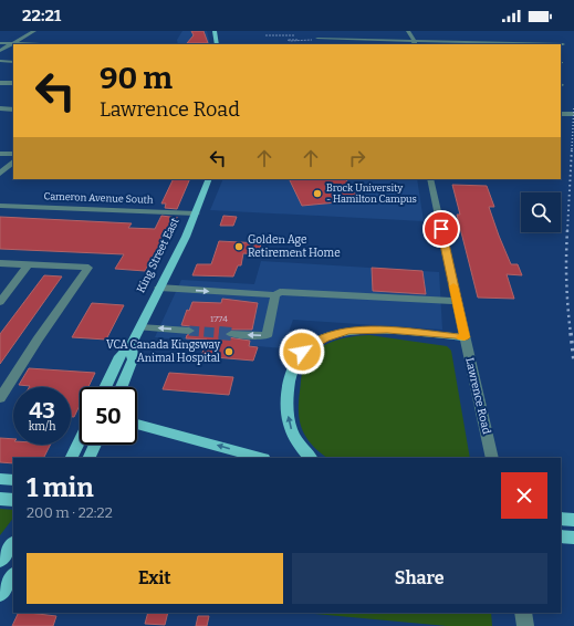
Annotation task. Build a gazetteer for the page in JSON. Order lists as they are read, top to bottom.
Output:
{
  "streets": {
    "main road": ["King Street East"],
    "street": ["Cameron Avenue South", "Lawrence Road"]
  },
  "crossings": [
    ["Cameron Avenue South", "King Street East"]
  ],
  "places": ["Brock University - Hamilton Campus", "Golden Age Retirement Home", "VCA Canada Kingsway Animal Hospital"],
  "house_numbers": ["1774"],
  "page": {
    "status": "22:21",
    "turn": ["90 m", "Lawrence Road"],
    "speed": "43 km/h",
    "limit": "50",
    "heading": ["1 min", "200 m · 22:22"],
    "buttons": ["Exit", "Share"]
  }
}
